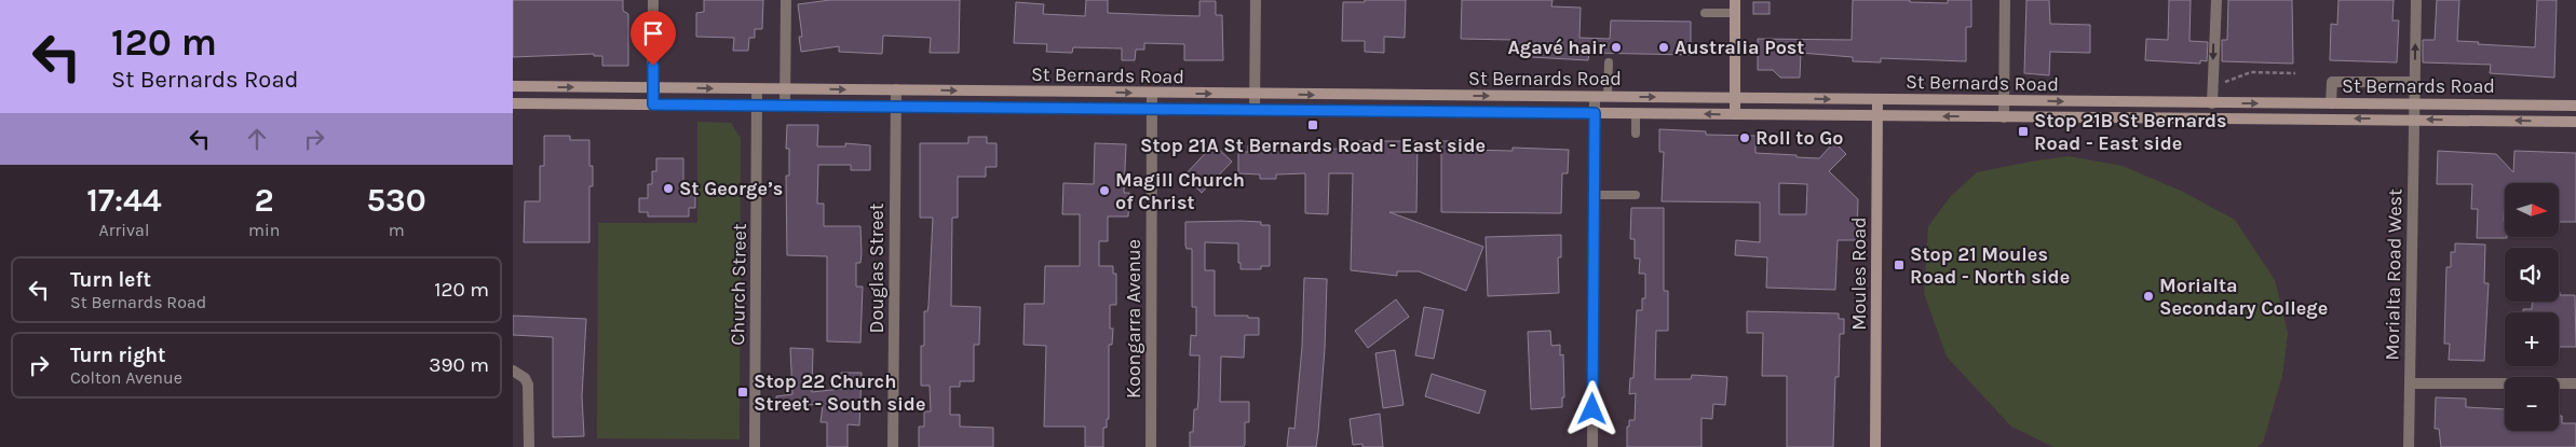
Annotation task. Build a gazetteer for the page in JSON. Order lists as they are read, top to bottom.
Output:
{
  "streets": {
    "main road": ["St Bernards Road", "Moules Road"],
    "street": [
      "Douglas Street",
      "Morialta Road West",
      "Church Street",
      "Koongarra Avenue"
    ]
  },
  "crossings": [
    ["St Bernards Road", "Douglas Street"],
    ["St Bernards Road", "Moules Road"],
    ["St Bernards Road", "Morialta Road West"],
    ["St Bernards Road", "Church Street"],
    ["St Bernards Road", "Koongarra Avenue"]
  ],
  "places": {
    "other": [
      "Agavé hair",
      "Australia Post",
      "Roll to Go",
      "St George’s",
      "Magill Church of Christ",
      "Morialta Secondary College"
    ],
    "transit": [
      "Stop 21A St Bernards Road - East side",
      "Stop 21B St Bernards Road - East side",
      "Stop 21 Moules Road - North side",
      "Stop 22 Church Street - South side"
    ]
  },
  "north": "right",
  "page": {
    "turn": ["120 m", "St Bernards Road"],
    "eta": [
      "17:44",
      "Arrival",
      "2",
      "min",
      "530",
      "m"
    ],
    "map_buttons": ["+", "−"],
    "list": [
      {
        "name": "Turn left",
        "note": "St Bernards Road",
        "value": "120 m"
      },
      {
        "name": "Turn right",
        "note": "Colton Avenue",
        "value": "390 m"
      }
    ]
  }
}
